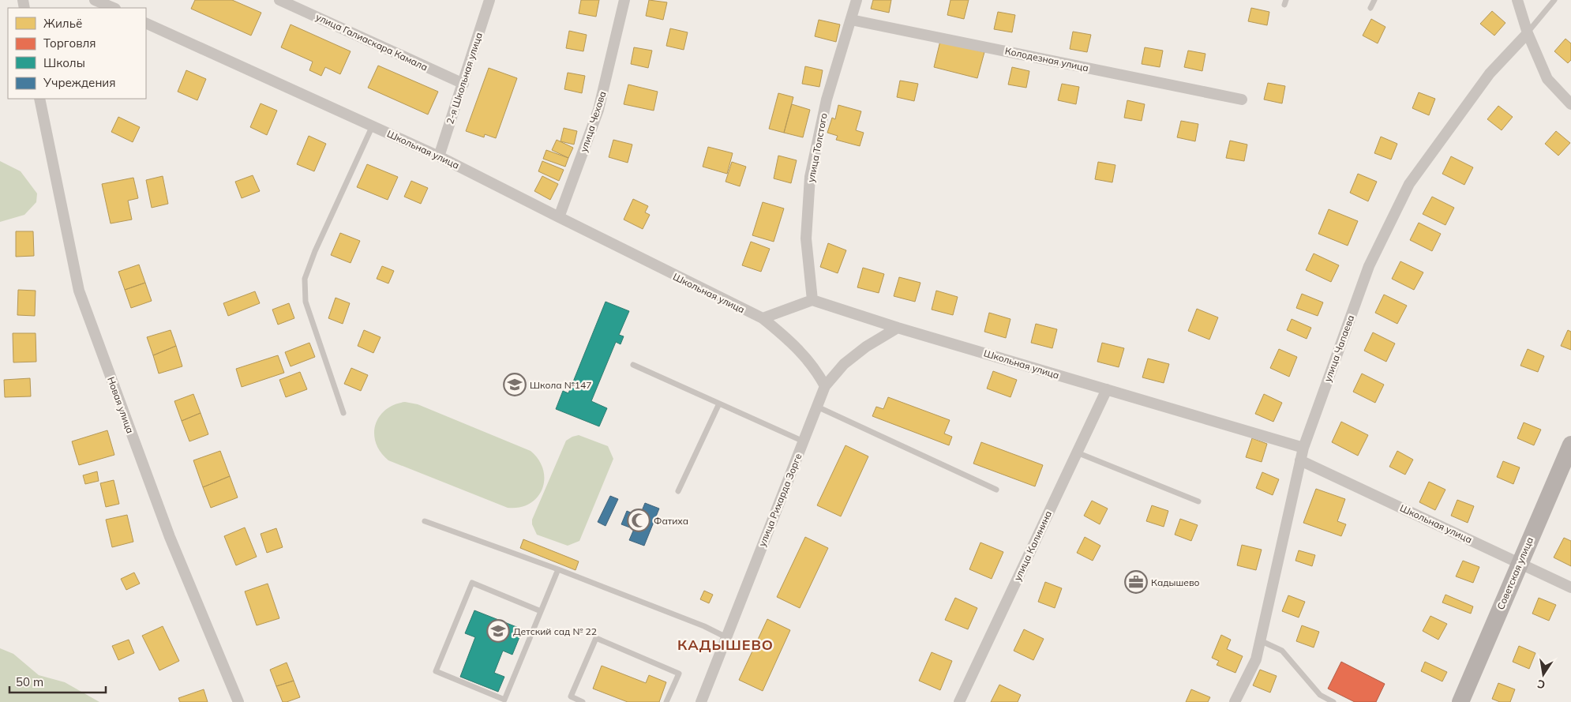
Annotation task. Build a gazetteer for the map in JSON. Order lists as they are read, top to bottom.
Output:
{
  "streets": {
    "main road": ["Советская улица"],
    "street": [
      "улица Галиаскара Камала",
      "Колодезная улица",
      "2-я Школьная улица",
      "улица Чехова",
      "улица Толстого",
      "Школьная улица",
      "улица Чапаева",
      "Новая улица",
      "улица Рихарда Зорге",
      "улица Калинина"
    ]
  },
  "crossings": [
    ["улица Галиаскара Камала", "2-я Школьная улица"],
    ["Колодезная улица", "улица Толстого"],
    ["2-я Школьная улица", "Школьная улица"],
    ["улица Чехова", "Школьная улица"],
    ["улица Толстого", "Школьная улица"],
    ["Школьная улица", "улица Чапаева"],
    ["Школьная улица", "улица Рихарда Зорге"],
    ["Школьная улица", "улица Калинина"],
    ["Школьная улица", "Советская улица"]
  ],
  "districts": ["КАДЫШЕВО"],
  "places": {
    "school or university": ["Школа №147", "Детский сад № 22"],
    "mosque": ["Фатиха"],
    "office": ["Кадышево"]
  },
  "legend": [
    "Жильё",
    "Торговля",
    "Школы",
    "Учреждения"
  ],
  "scale_bar": "50 m",
  "north": "bottom"
}
